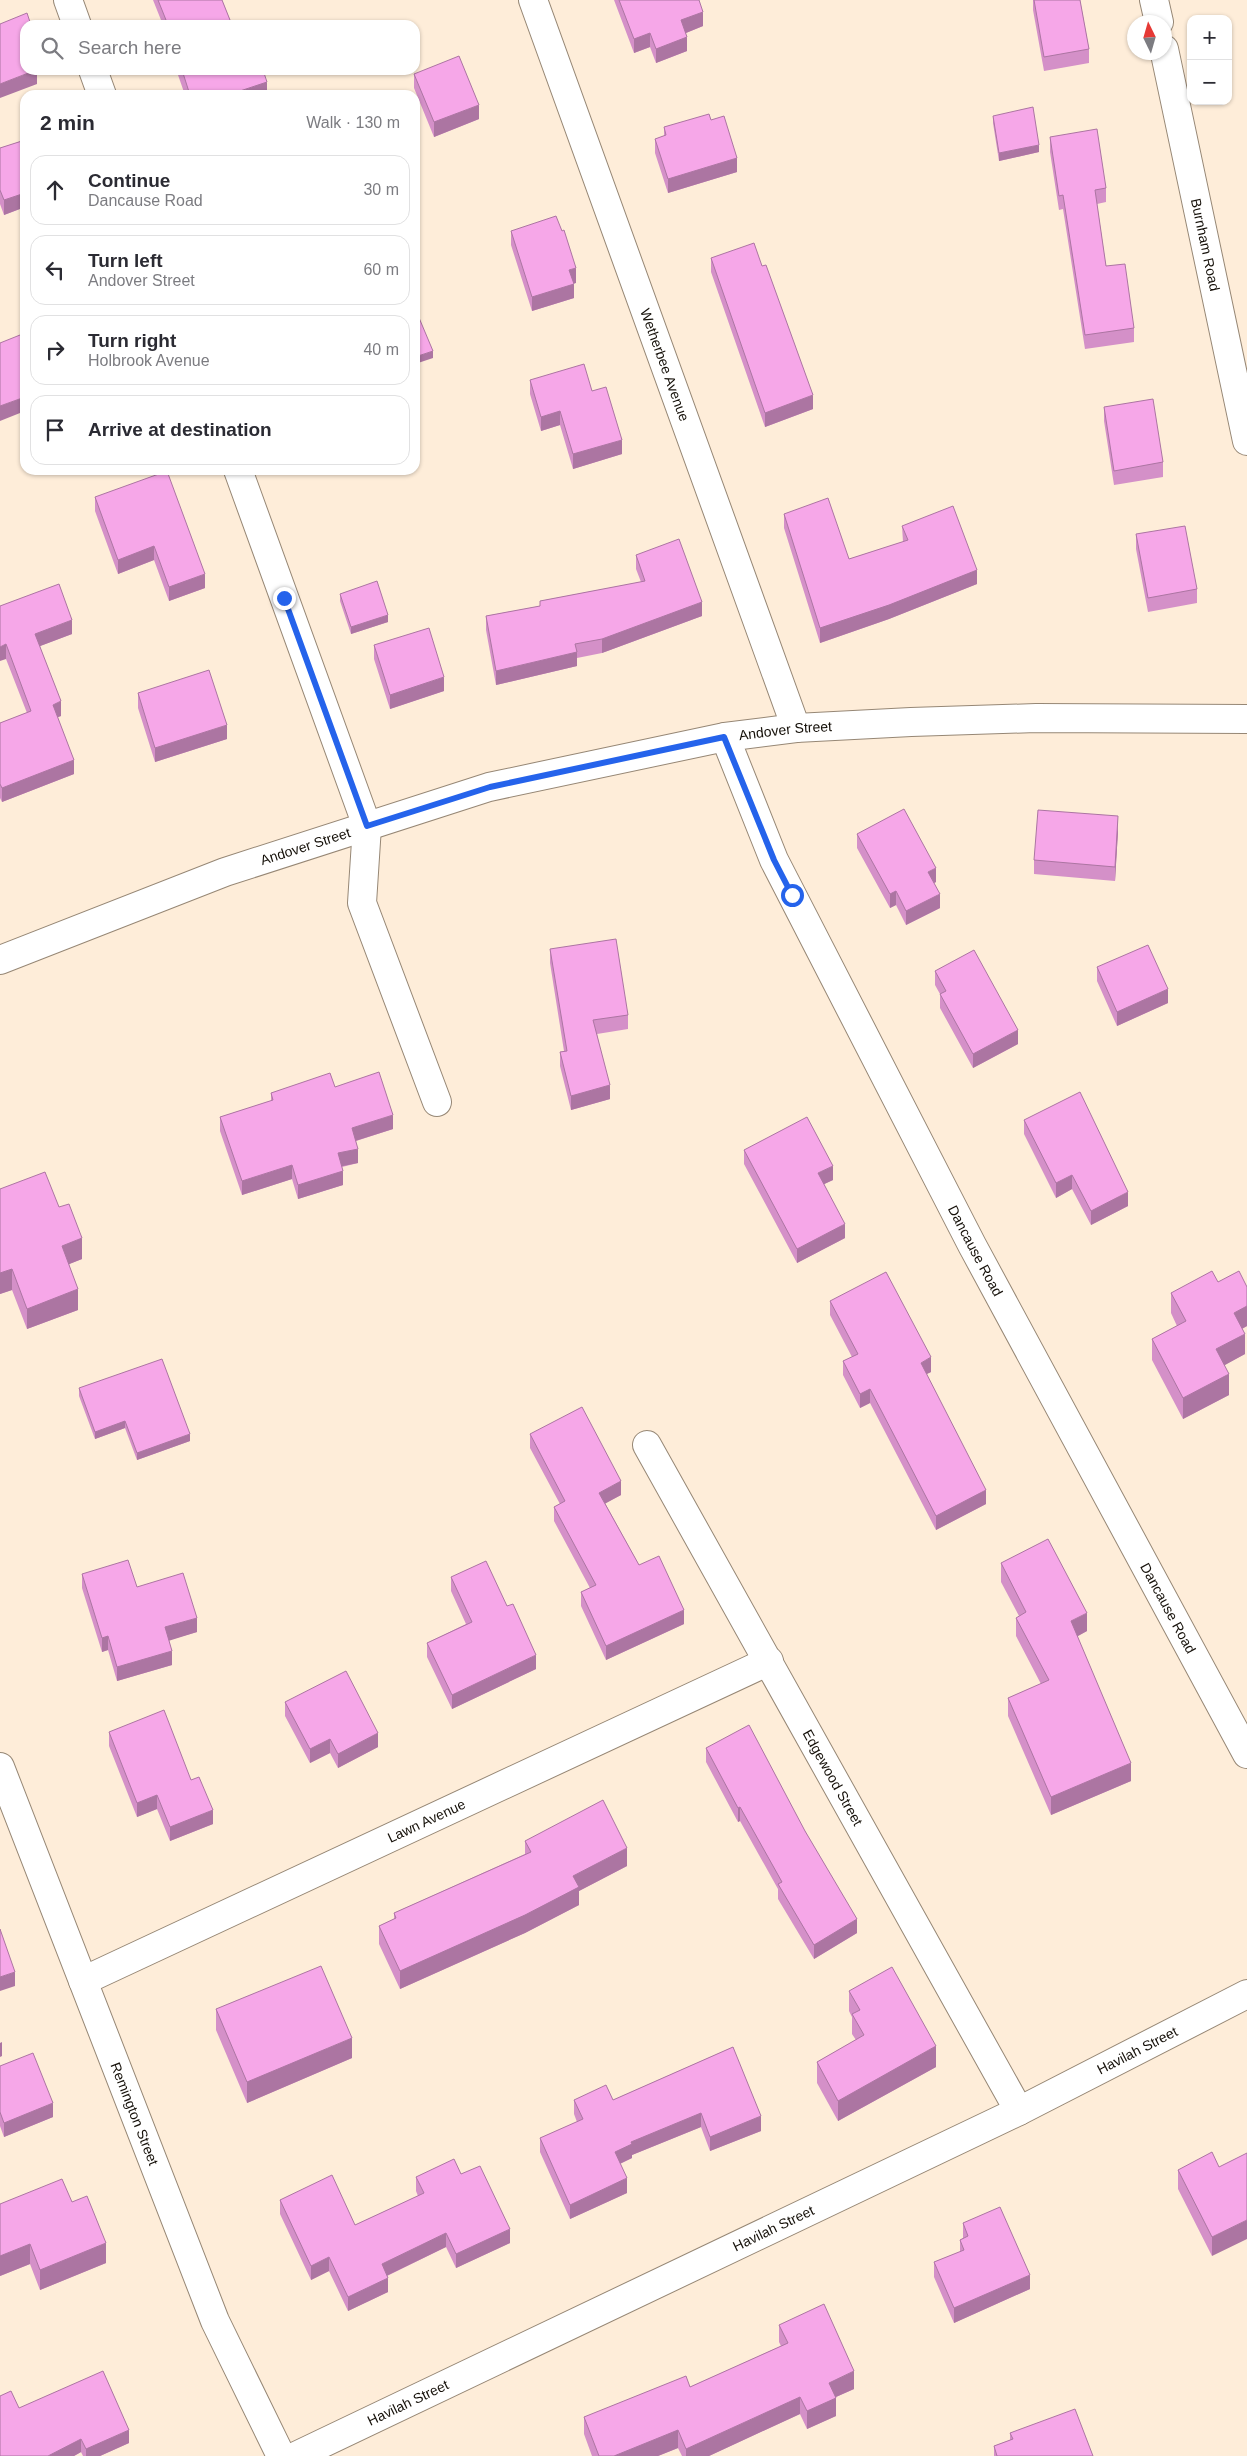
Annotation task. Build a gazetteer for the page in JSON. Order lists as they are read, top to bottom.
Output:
{
  "streets": {
    "street": [
      "Burnham Road",
      "Wetherbee Avenue",
      "Andover Street",
      "Dancause Road",
      "Edgewood Street",
      "Lawn Avenue",
      "Havilah Street",
      "Remington Street"
    ]
  },
  "crossings": [
    ["Wetherbee Avenue", "Andover Street"],
    ["Andover Street", "Dancause Road"],
    ["Edgewood Street", "Lawn Avenue"],
    ["Edgewood Street", "Havilah Street"],
    ["Lawn Avenue", "Remington Street"]
  ],
  "north": "top",
  "page": {
    "map_buttons": ["+", "−"],
    "search": "Search here",
    "heading": ["2 min", "Walk · 130 m"],
    "list": [
      ["Continue", "Dancause Road", "30 m"],
      ["Turn left", "Andover Street", "60 m"],
      ["Turn right", "Holbrook Avenue", "40 m"],
      "Arrive at destination"
    ]
  }
}
